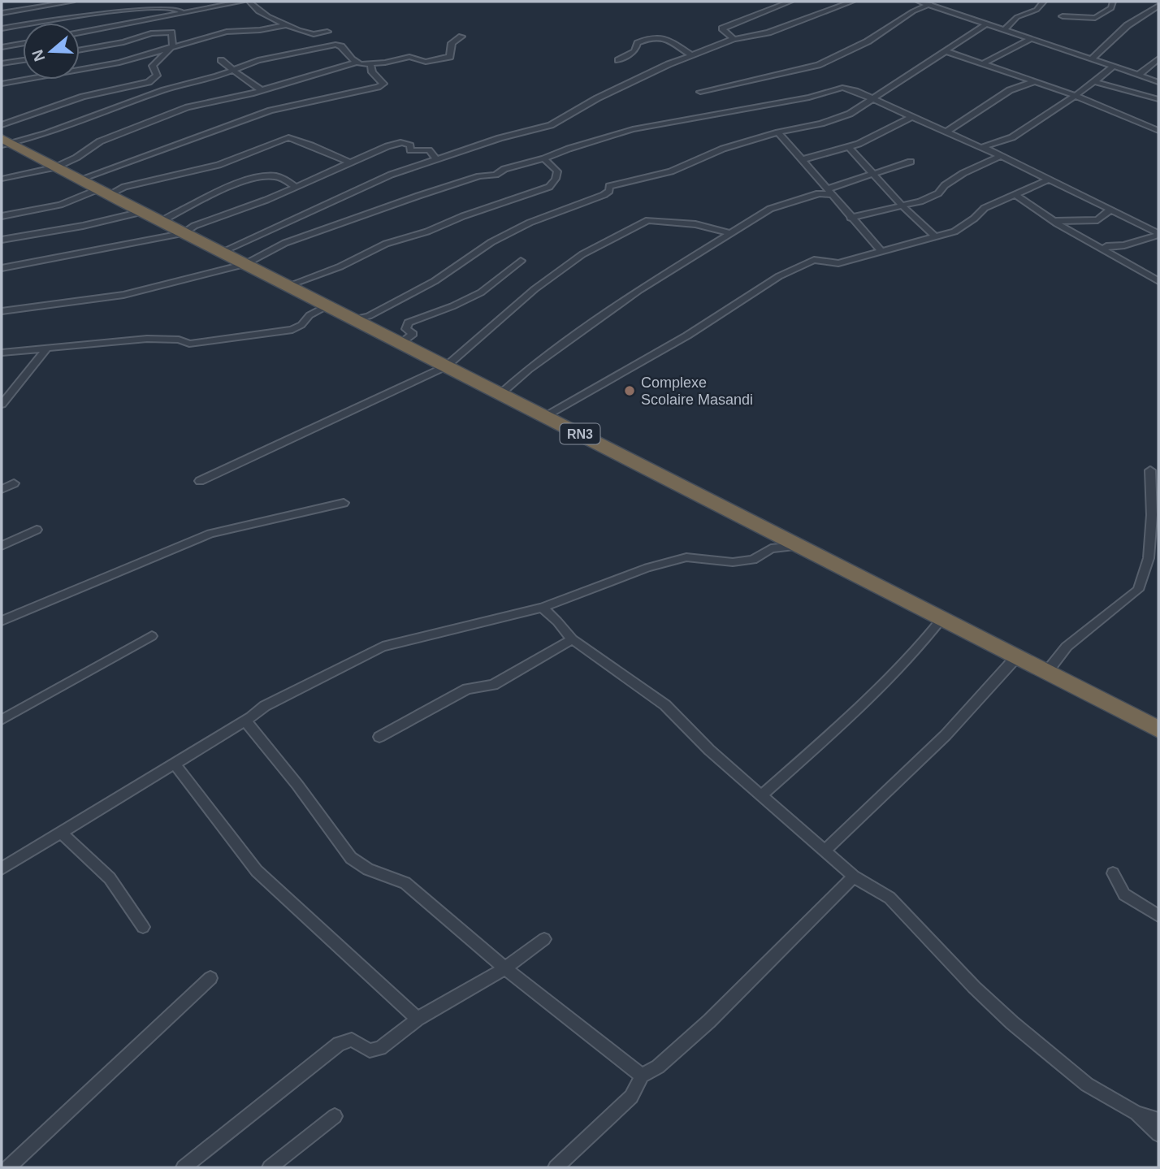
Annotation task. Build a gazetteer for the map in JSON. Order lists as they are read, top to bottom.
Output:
{
  "streets": {
    "highway": ["RN3"]
  },
  "places": ["Complexe Scolaire Masandi"],
  "north": "left"
}
